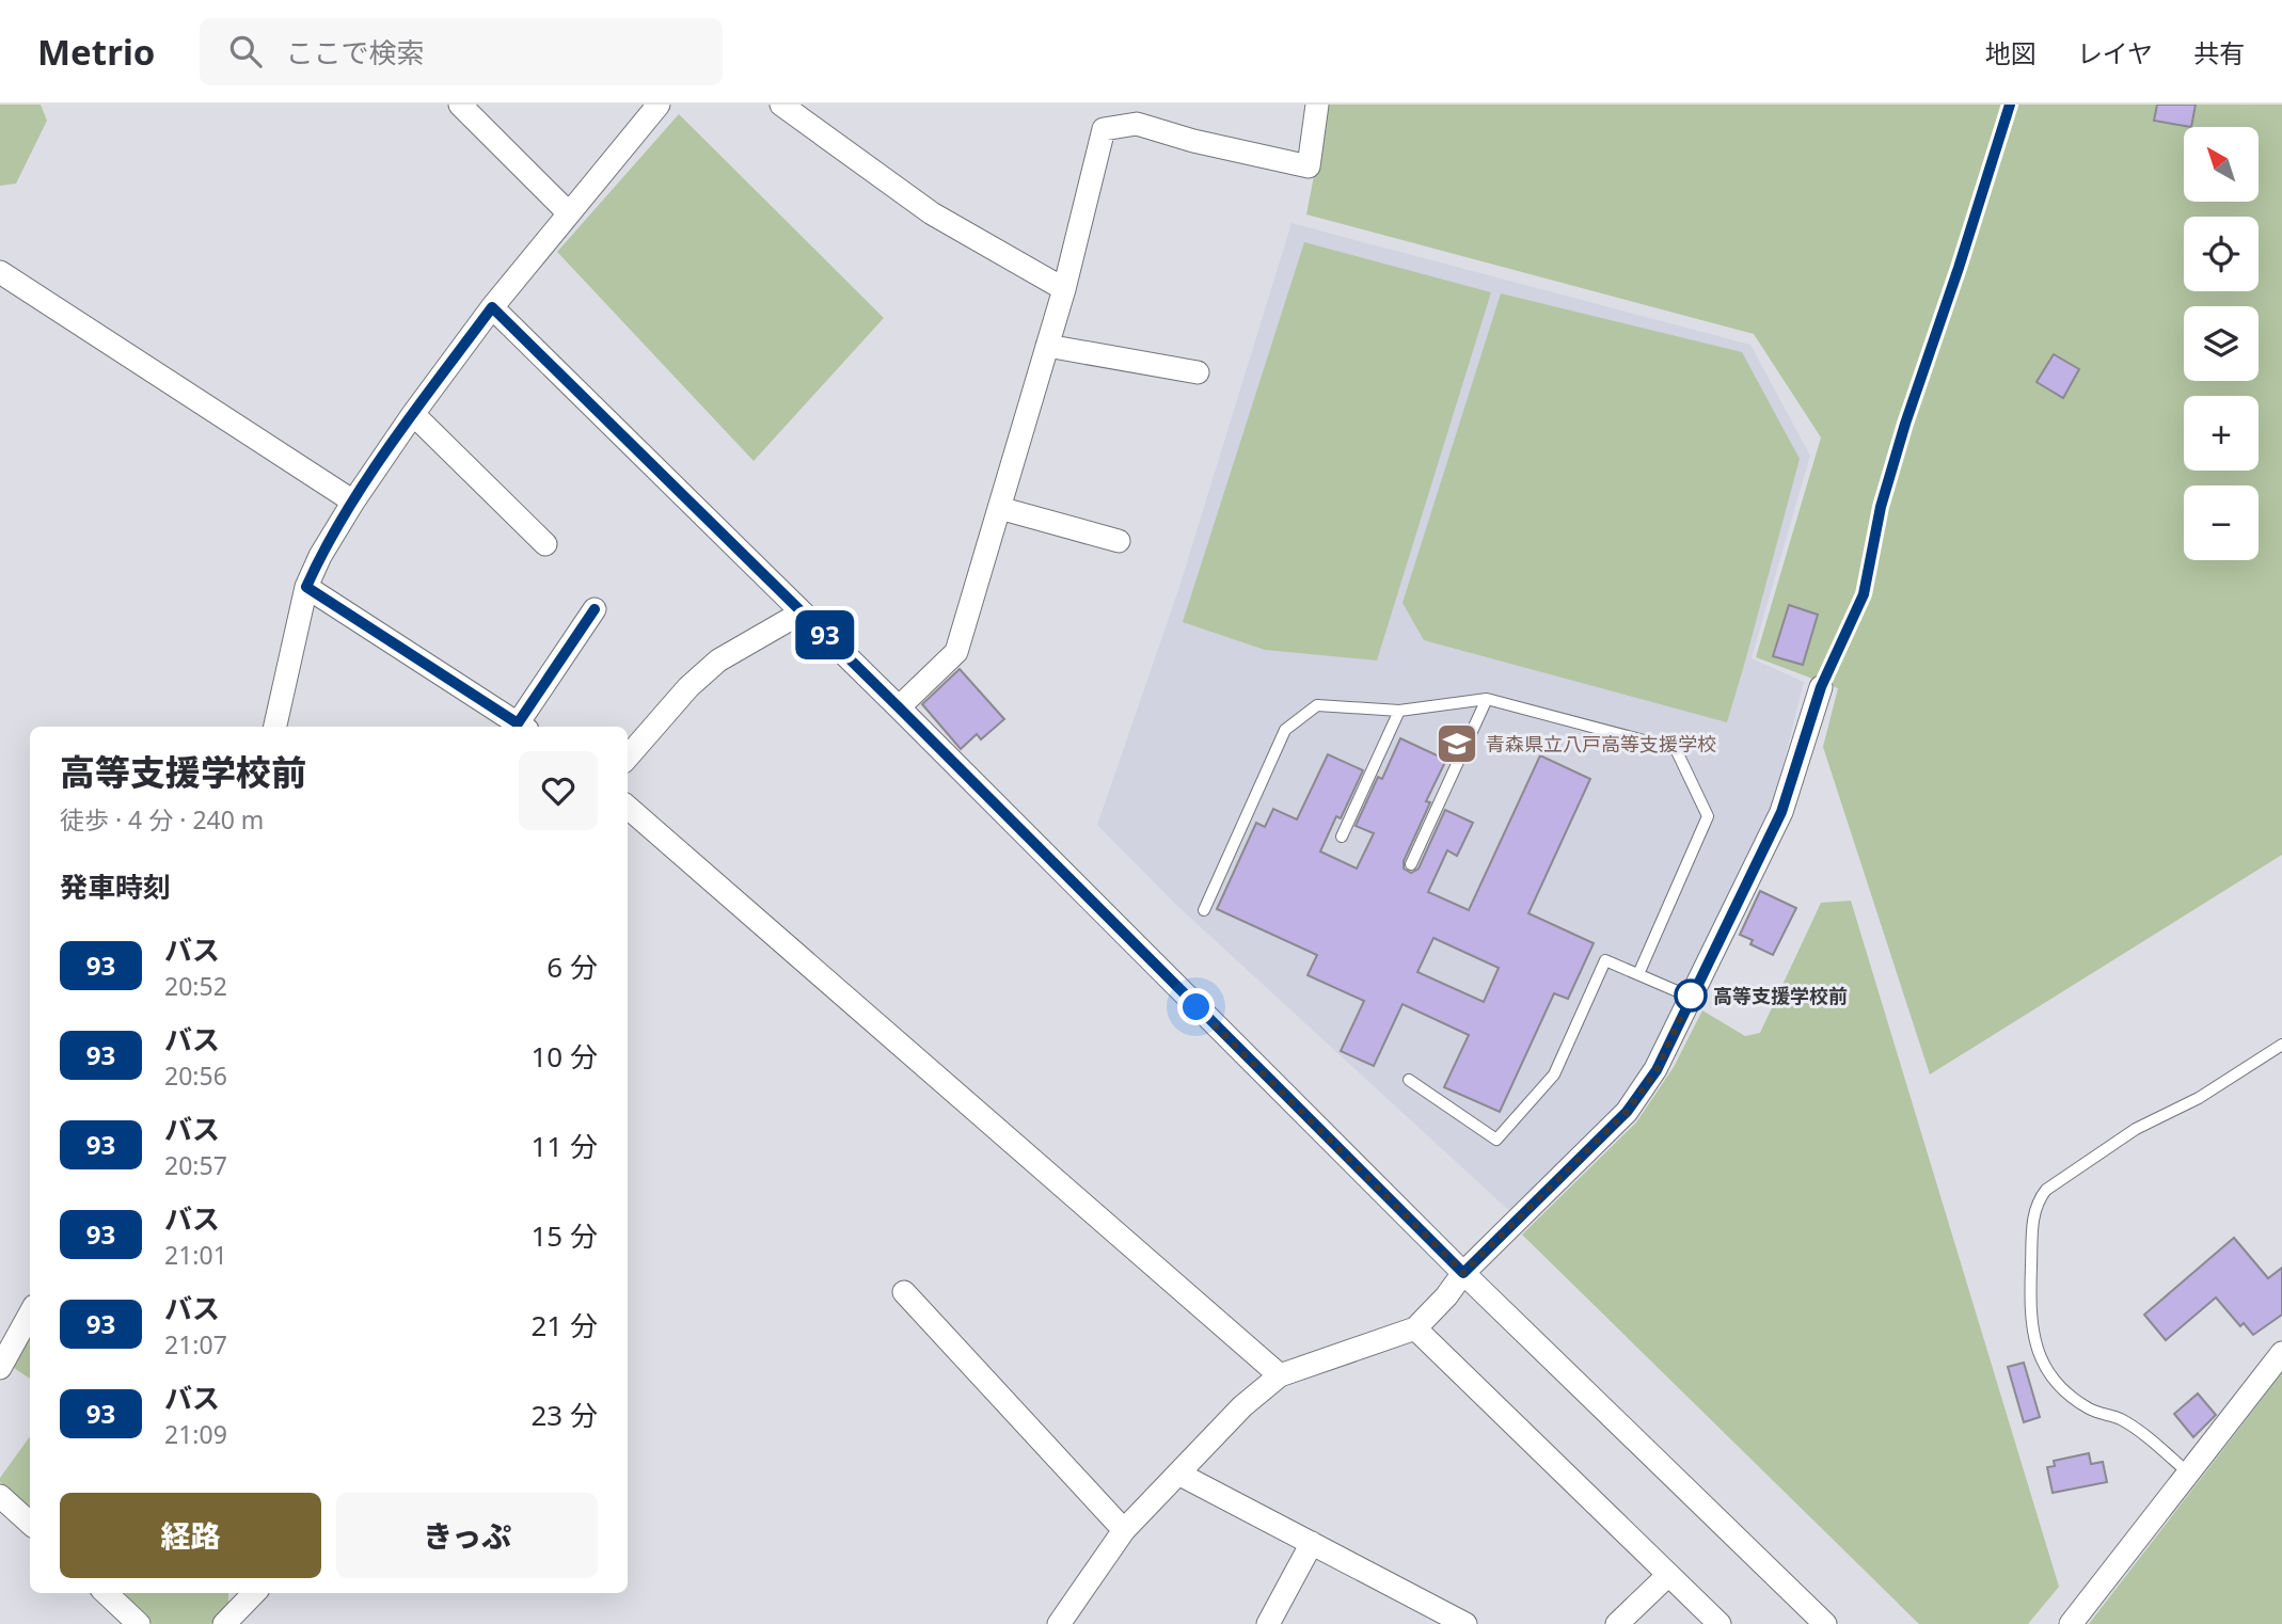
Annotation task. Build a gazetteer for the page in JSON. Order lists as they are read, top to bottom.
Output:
{
  "places": {
    "school or university": ["青森県立八戸高等支援学校"],
    "other": ["高等支援学校前"]
  },
  "lines": ["bus line 93"],
  "north": "top left",
  "page": {
    "header": "Metrio",
    "search": "ここで検索",
    "nav": ["地図", "レイヤ", "共有"],
    "on_map": "93",
    "map_buttons": ["+", "−"],
    "heading": [
      ["高等支援学校前", "徒歩 · 4 分 · 240 m"],
      "発車時刻"
    ],
    "list": [
      {
        "mark": "93",
        "name": "バス",
        "note": "20:52",
        "value": "6 分"
      },
      {
        "mark": "93",
        "name": "バス",
        "note": "20:56",
        "value": "10 分"
      },
      {
        "mark": "93",
        "name": "バス",
        "note": "20:57",
        "value": "11 分"
      },
      {
        "mark": "93",
        "name": "バス",
        "note": "21:01",
        "value": "15 分"
      },
      {
        "mark": "93",
        "name": "バス",
        "note": "21:07",
        "value": "21 分"
      },
      {
        "mark": "93",
        "name": "バス",
        "note": "21:09",
        "value": "23 分"
      }
    ],
    "buttons": ["経路", "きっぷ"]
  }
}
